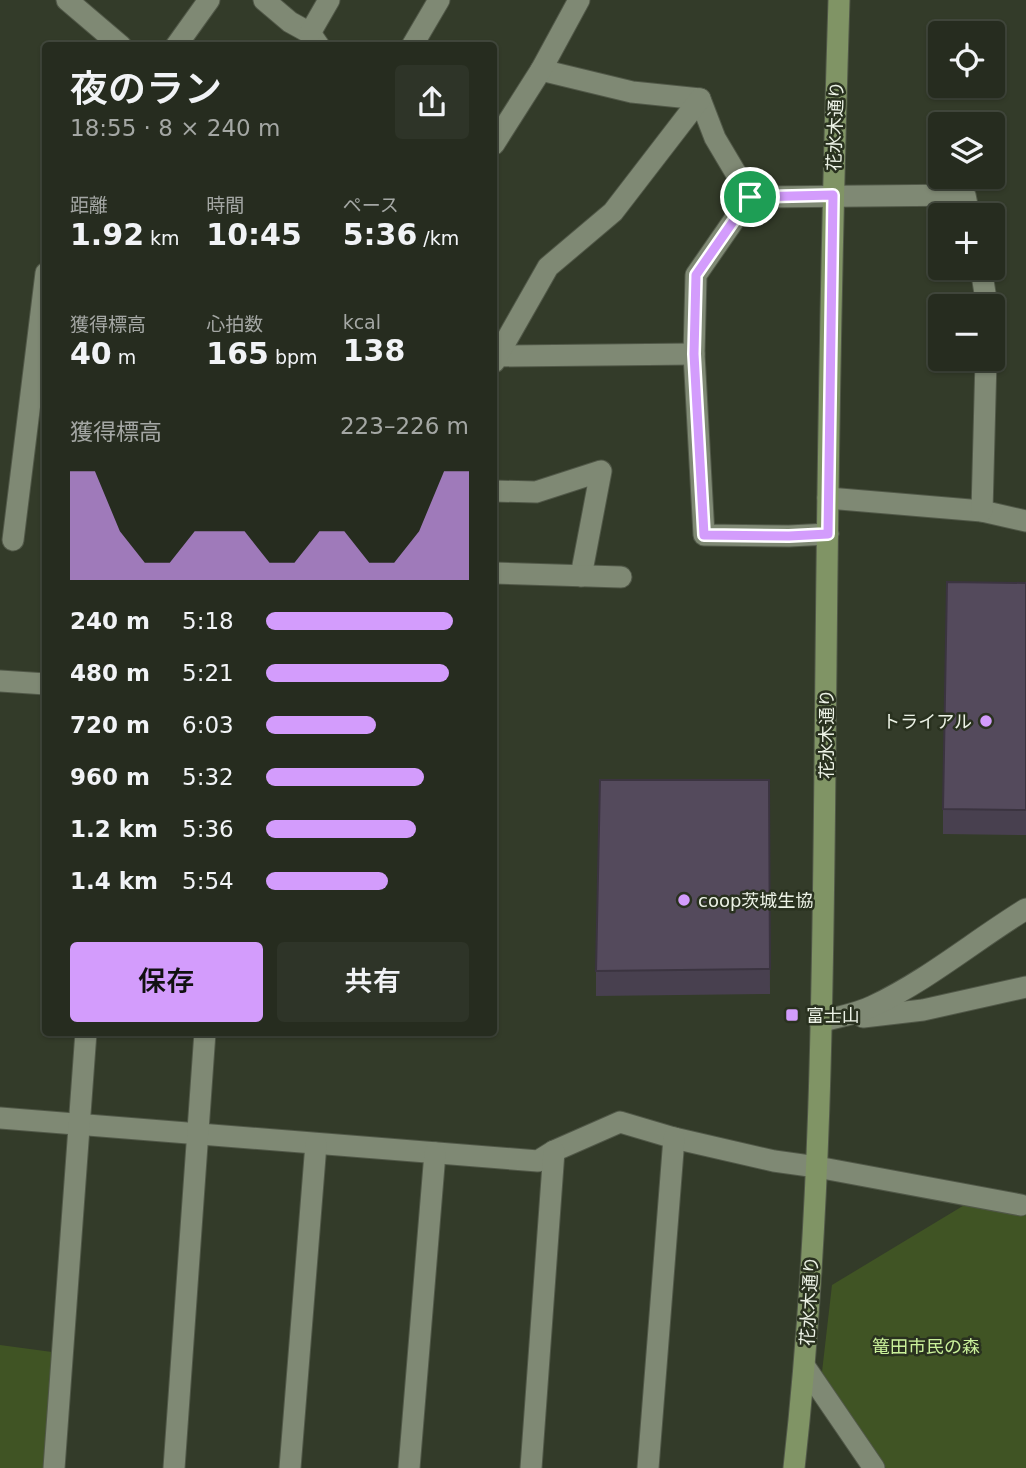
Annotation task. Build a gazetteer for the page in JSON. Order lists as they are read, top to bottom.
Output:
{
  "streets": {
    "street": ["花水木通り"]
  },
  "parks": ["篭田市民の森"],
  "places": {
    "other": ["トライアル", "coop茨城生協"],
    "transit": ["富士山"]
  },
  "page": {
    "map_buttons": ["+", "−"],
    "heading": ["夜のラン", "18:55 · 8 × 240 m"],
    "stats": [
      ["距離", "1.92 km"],
      ["時間", "10:45"],
      ["ペース", "5:36 /km"],
      ["獲得標高", "40 m"],
      ["心拍数", "165 bpm"],
      ["kcal", "138"]
    ],
    "chart": ["獲得標高", "223–226 m"],
    "list": [
      {
        "name": "240 m",
        "note": "5:18"
      },
      {
        "name": "480 m",
        "note": "5:21"
      },
      {
        "name": "720 m",
        "note": "6:03"
      },
      {
        "name": "960 m",
        "note": "5:32"
      },
      {
        "name": "1.2 km",
        "note": "5:36"
      },
      {
        "name": "1.4 km",
        "note": "5:54"
      }
    ],
    "buttons": ["保存", "共有"]
  }
}
